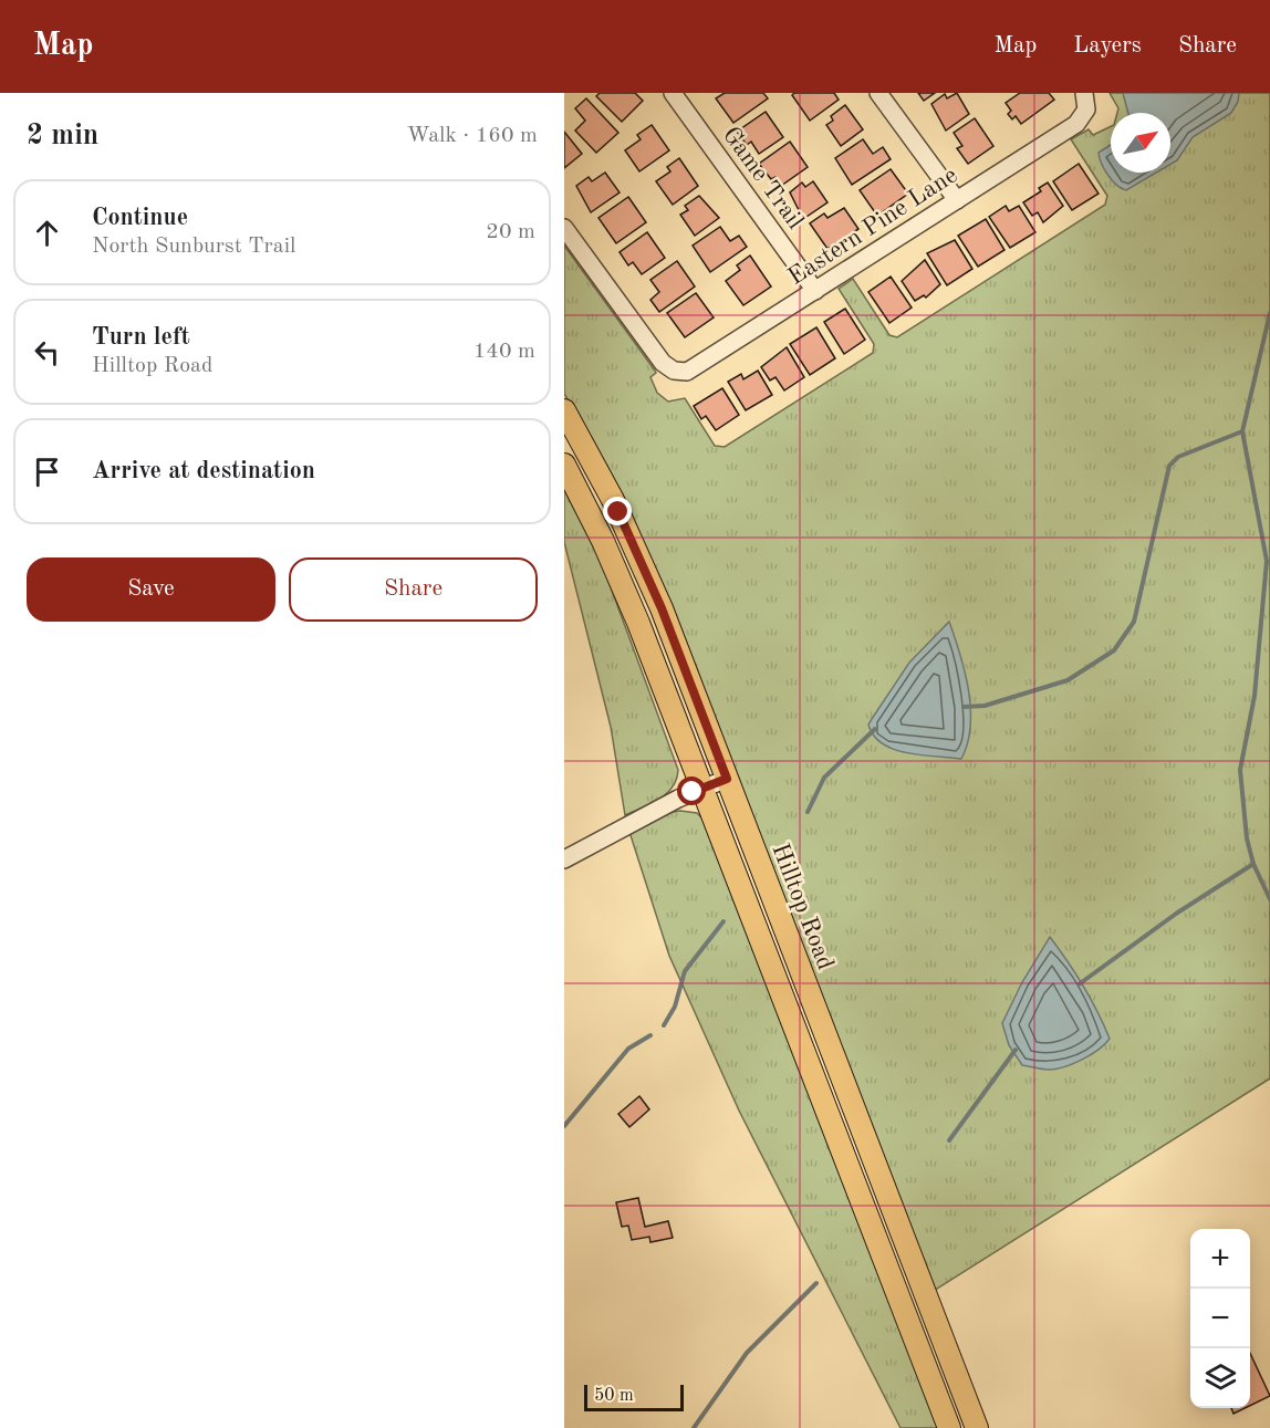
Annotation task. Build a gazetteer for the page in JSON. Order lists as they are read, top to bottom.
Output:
{
  "streets": {
    "main road": ["Hilltop Road"],
    "street": ["Game Trail", "Eastern Pine Lane"]
  },
  "crossings": [
    ["Game Trail", "Eastern Pine Lane"]
  ],
  "scale_bar": "50 m",
  "north": "top right",
  "page": {
    "header": "Map",
    "nav": ["Map", "Layers", "Share"],
    "heading": ["2 min", "Walk · 160 m"],
    "list": [
      ["Continue", "North Sunburst Trail", "20 m"],
      ["Turn left", "Hilltop Road", "140 m"],
      "Arrive at destination"
    ],
    "buttons": ["Save", "Share"],
    "map_buttons": ["+", "−"],
    "scale": "50 m"
  }
}
